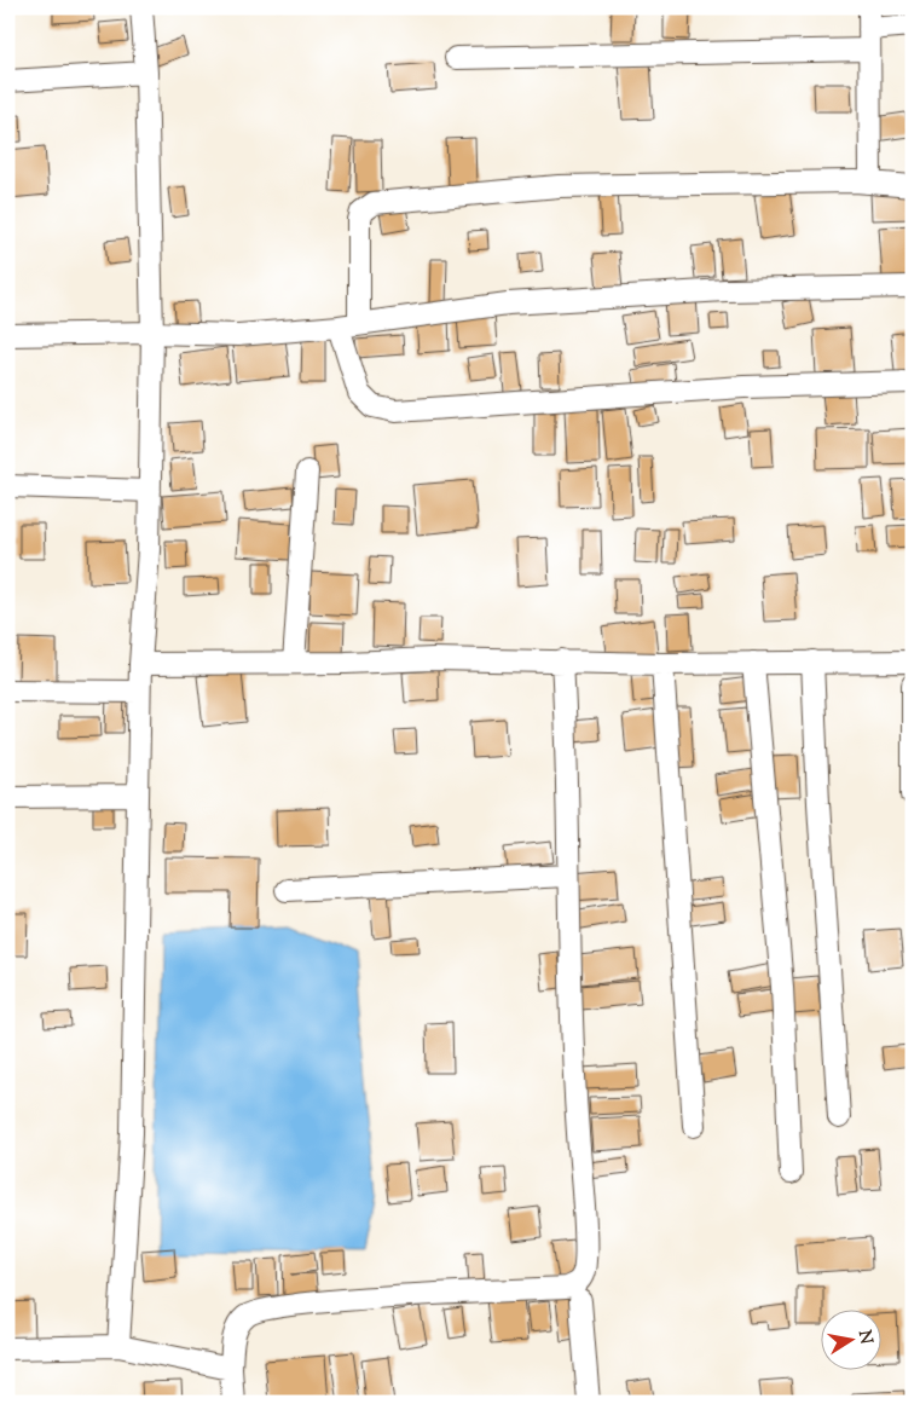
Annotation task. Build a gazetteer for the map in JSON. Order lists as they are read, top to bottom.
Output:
{
  "north": "right"
}
